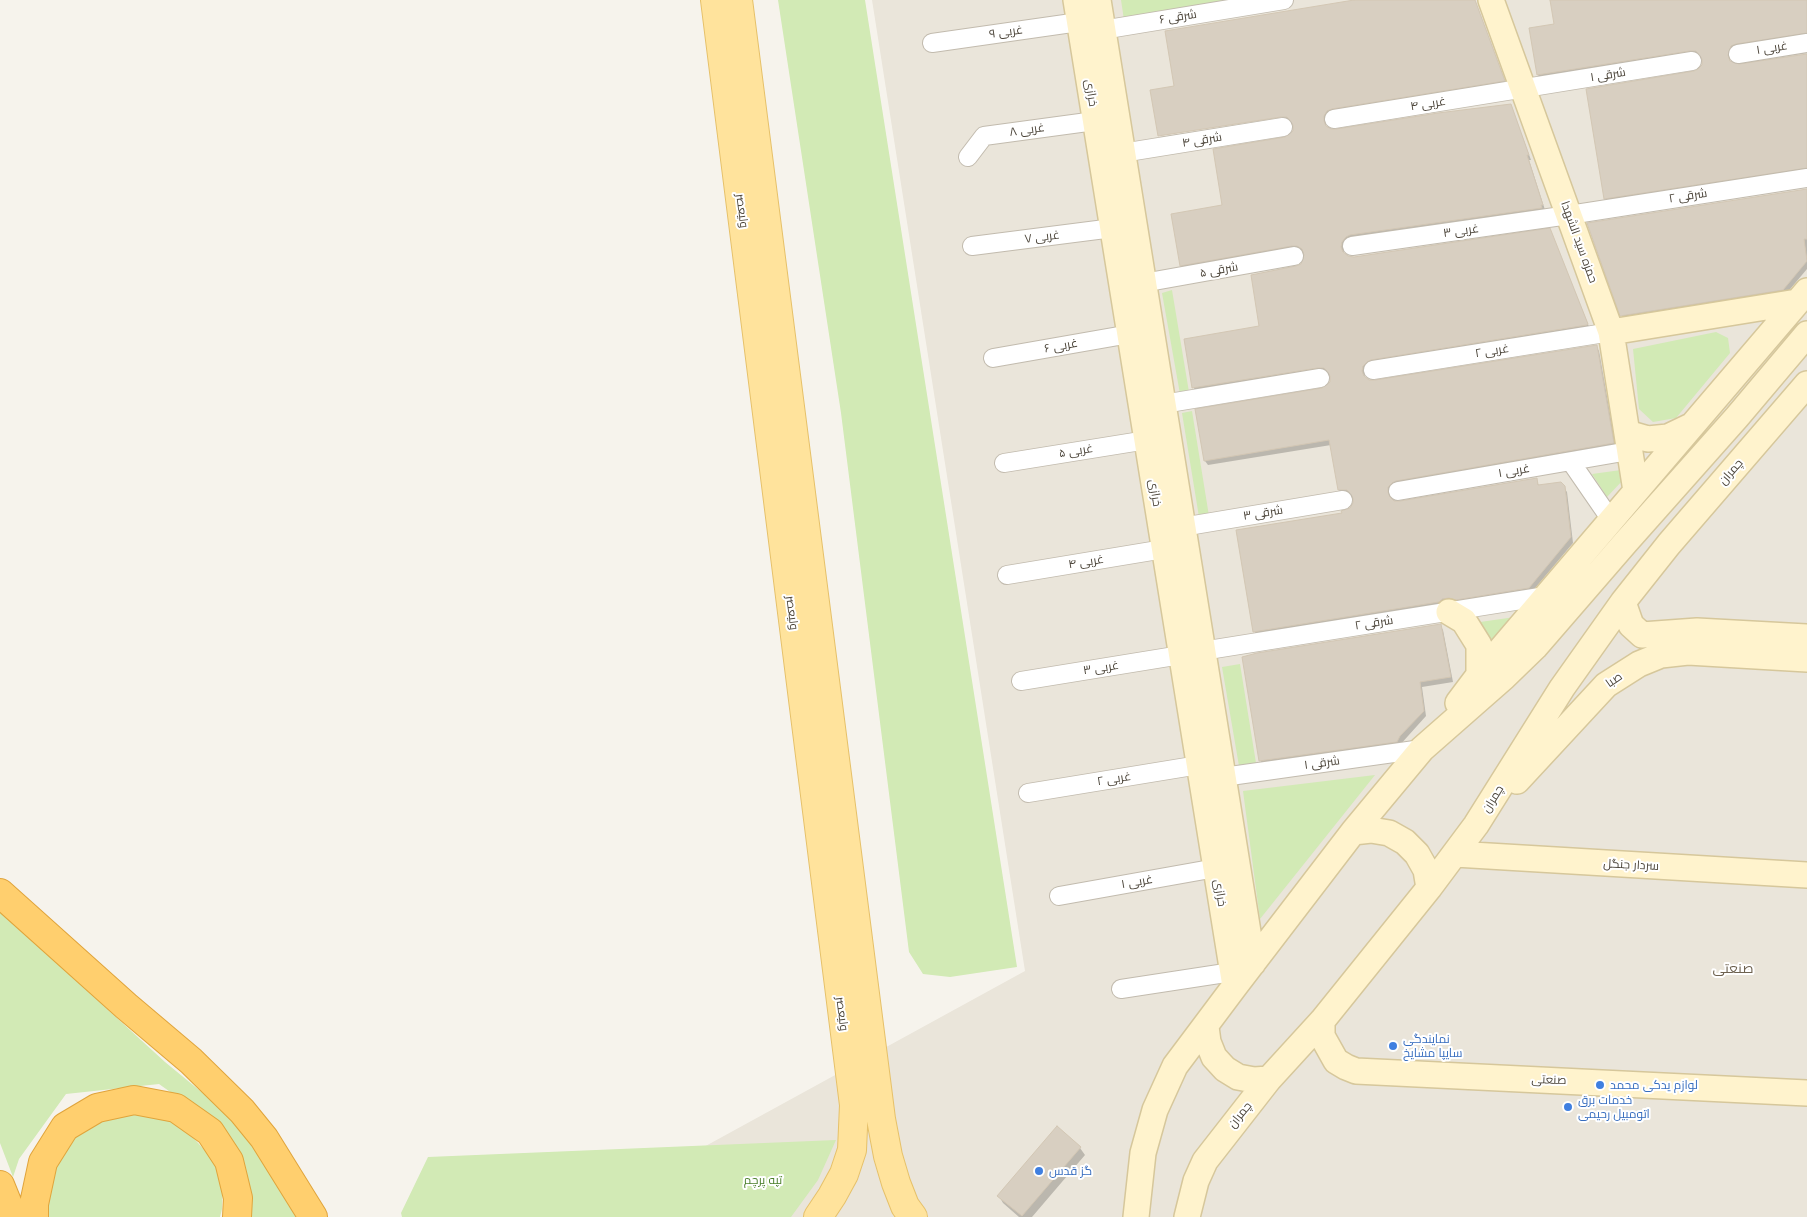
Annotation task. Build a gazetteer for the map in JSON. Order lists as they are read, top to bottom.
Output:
{
  "streets": {
    "main road": ["ولیعصر"],
    "street": [
      "۶ شرقی",
      "۹ غربی",
      "۱ غربی",
      "۱ شرقی",
      "خرازی",
      "۴ غربی",
      "۸ غربی",
      "۴ شرقی",
      "۲ شرقی",
      "۳ غربی",
      "۷ غربی",
      "حمزه سید الشهدا",
      "۵ شرقی",
      "۶ غربی",
      "۲ غربی",
      "۵ غربی",
      "چمران",
      "۳ شرقی",
      "صبا",
      "سردار جنگل",
      "صنعتی"
    ]
  },
  "crossings": [
    ["۶ شرقی", "۹ غربی"],
    ["۶ شرقی", "خرازی"],
    ["۹ غربی", "خرازی"],
    ["۱ غربی", "خرازی"],
    ["۱ غربی", "حمزه سید الشهدا"],
    ["۱ شرقی", "خرازی"],
    ["۱ شرقی", "۴ غربی"],
    ["۱ شرقی", "حمزه سید الشهدا"],
    ["خرازی", "۴ غربی"],
    ["خرازی", "۸ غربی"],
    ["خرازی", "۴ شرقی"],
    ["خرازی", "۲ شرقی"],
    ["خرازی", "۳ غربی"],
    ["خرازی", "۷ غربی"],
    ["خرازی", "۵ شرقی"],
    ["خرازی", "۶ غربی"],
    ["خرازی", "۲ غربی"],
    ["خرازی", "۵ غربی"],
    ["خرازی", "۳ شرقی"],
    ["۴ غربی", "حمزه سید الشهدا"],
    ["۲ شرقی", "۳ غربی"],
    ["۲ شرقی", "حمزه سید الشهدا"],
    ["۳ غربی", "حمزه سید الشهدا"],
    ["حمزه سید الشهدا", "۲ غربی"],
    ["چمران", "صبا"],
    ["چمران", "سردار جنگل"],
    ["چمران", "صنعتی"]
  ],
  "districts": ["صنعتی"],
  "parks": ["تپه پرچم"],
  "places": [
    "نمایندگی سایپا مشایخ",
    "لوازم یدکی محمد",
    "خدمات برق اتومبیل رحیمی",
    "گز قدس"
  ]
}
